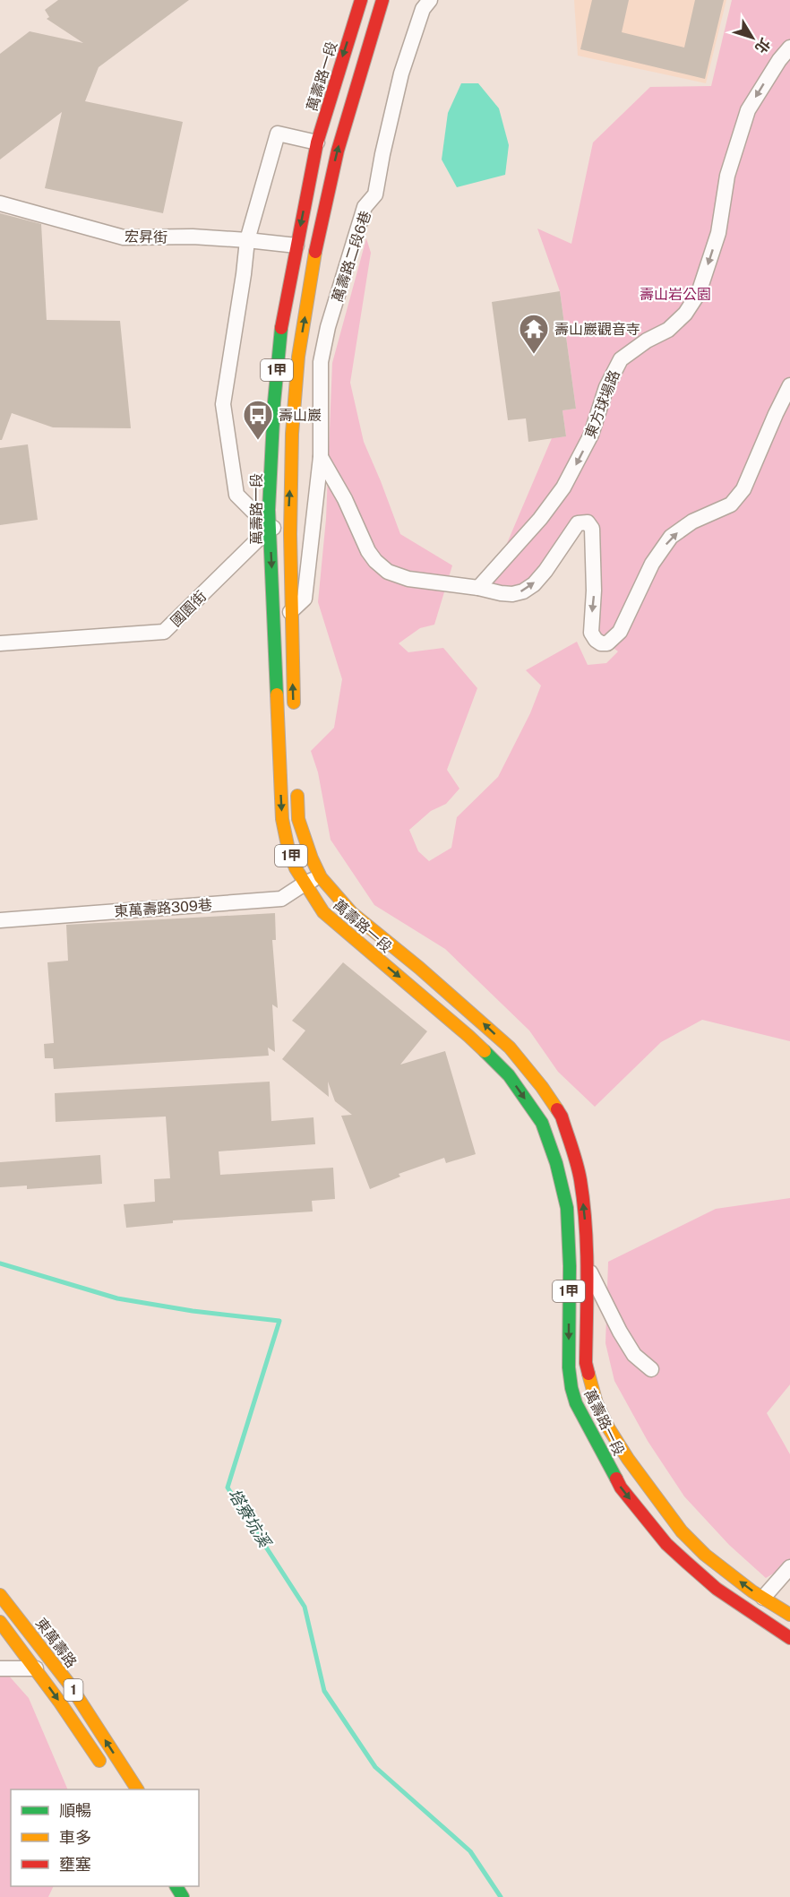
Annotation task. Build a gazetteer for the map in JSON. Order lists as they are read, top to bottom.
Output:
{
  "streets": {
    "main road": [
      "萬壽路一段",
      "1甲",
      "東萬壽路",
      "1"
    ],
    "street": [
      "宏昇街",
      "萬壽路二段6巷",
      "東方球場路",
      "國園街",
      "東萬壽路309巷"
    ]
  },
  "crossings": [
    ["萬壽路一段", "宏昇街"],
    ["萬壽路一段", "國園街"],
    ["萬壽路一段", "東萬壽路309巷"]
  ],
  "one_way": ["東方球場路"],
  "water": ["塔寮坑溪"],
  "parks": ["壽山岩公園"],
  "places": {
    "temple": ["壽山巖觀音寺"],
    "bus stop": ["壽山巖"]
  },
  "legend": ["順暢", "車多", "壅塞"],
  "north": "bottom right"
}
